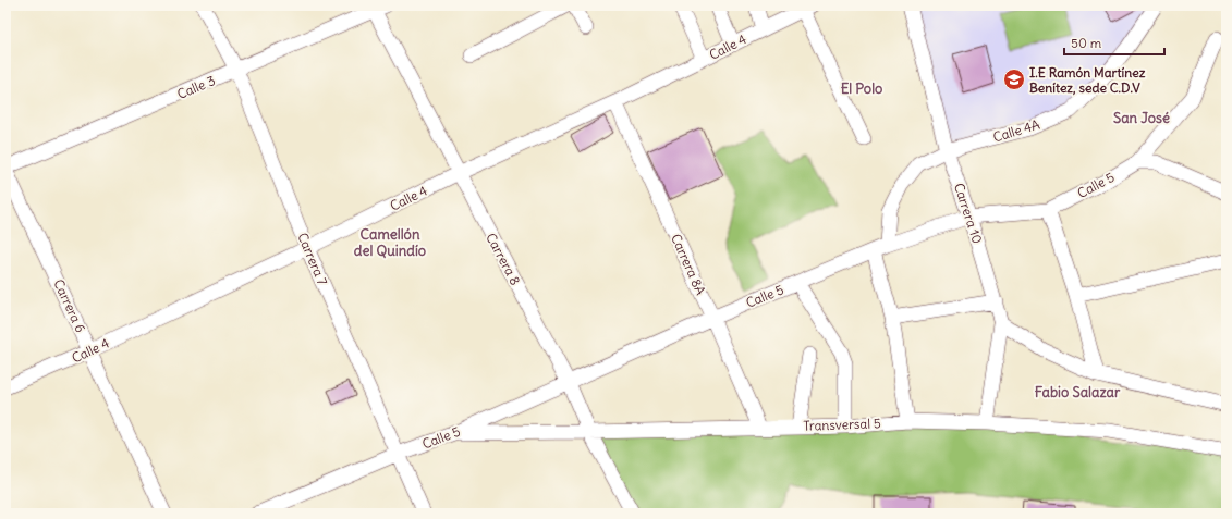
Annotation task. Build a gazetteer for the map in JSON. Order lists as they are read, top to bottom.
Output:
{
  "streets": {
    "street": [
      "Calle 4",
      "Calle 3",
      "Calle 4A",
      "Calle 5",
      "Carrera 10",
      "Carrera 7",
      "Carrera 8",
      "Carrera 8A",
      "Carrera 6",
      "Transversal 5"
    ]
  },
  "crossings": [
    ["Calle 4", "Carrera 7"],
    ["Calle 4", "Carrera 8"],
    ["Calle 4", "Carrera 8A"],
    ["Calle 4", "Carrera 6"],
    ["Calle 3", "Carrera 7"],
    ["Calle 3", "Carrera 8"],
    ["Calle 3", "Carrera 6"],
    ["Calle 4A", "Calle 5"],
    ["Calle 4A", "Carrera 10"],
    ["Calle 5", "Carrera 10"],
    ["Calle 5", "Carrera 7"],
    ["Calle 5", "Carrera 8"],
    ["Calle 5", "Carrera 8A"],
    ["Calle 5", "Transversal 5"],
    ["Carrera 10", "Transversal 5"],
    ["Carrera 8", "Transversal 5"],
    ["Carrera 8A", "Transversal 5"]
  ],
  "districts": [
    "El Polo",
    "San José",
    "Camellón del Quindío",
    "Fabio Salazar"
  ],
  "places": {
    "school or university": ["I.E Ramón Martínez Benítez, sede C.D.V"]
  },
  "scale_bar": "50 m"
}
